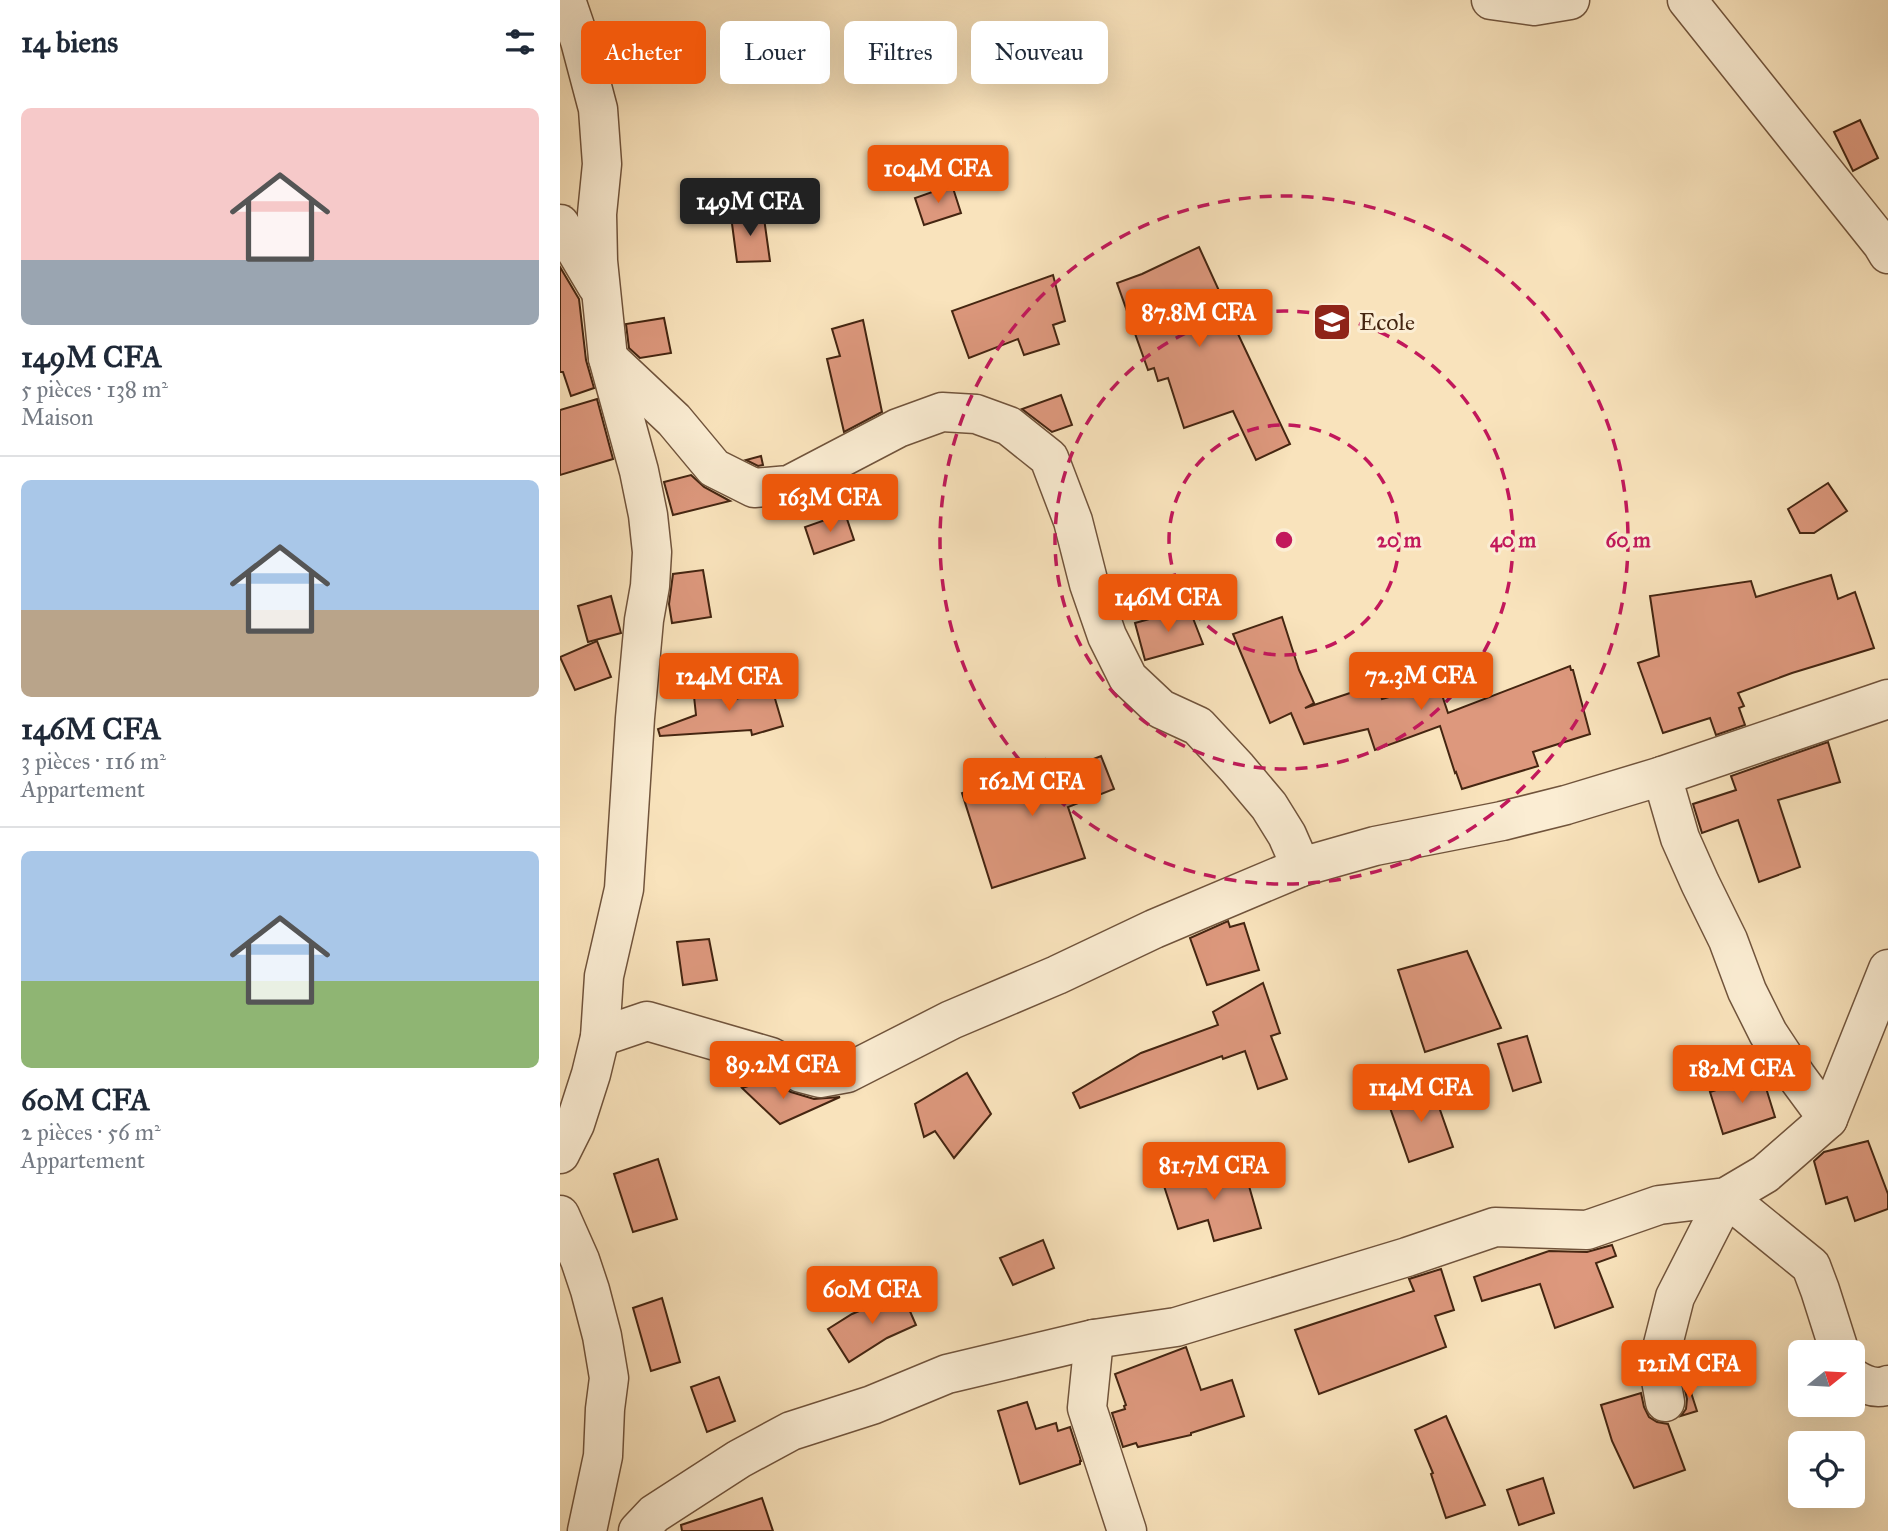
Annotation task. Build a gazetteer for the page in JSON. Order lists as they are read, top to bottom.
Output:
{
  "places": {
    "school or university": ["Ecole"]
  },
  "north": "right",
  "page": {
    "heading": "14 biens",
    "chip": [
      "Acheter",
      "Louer",
      "Filtres",
      "Nouveau"
    ],
    "list": [
      {
        "name": "149M CFA",
        "note": "5 pièces · 138 m² · Maison"
      },
      {
        "name": "146M CFA",
        "note": "3 pièces · 116 m² · Appartement"
      },
      {
        "name": "60M CFA",
        "note": "2 pièces · 56 m² · Appartement"
      }
    ],
    "price": [
      "104M CFA",
      "149M CFA",
      "87.8M CFA",
      "163M CFA",
      "146M CFA",
      "72.3M CFA",
      "124M CFA",
      "162M CFA",
      "89.2M CFA",
      "182M CFA",
      "114M CFA",
      "81.7M CFA",
      "60M CFA",
      "121M CFA"
    ]
  },
  "rings": ["20 m", "40 m", "60 m"]
}
